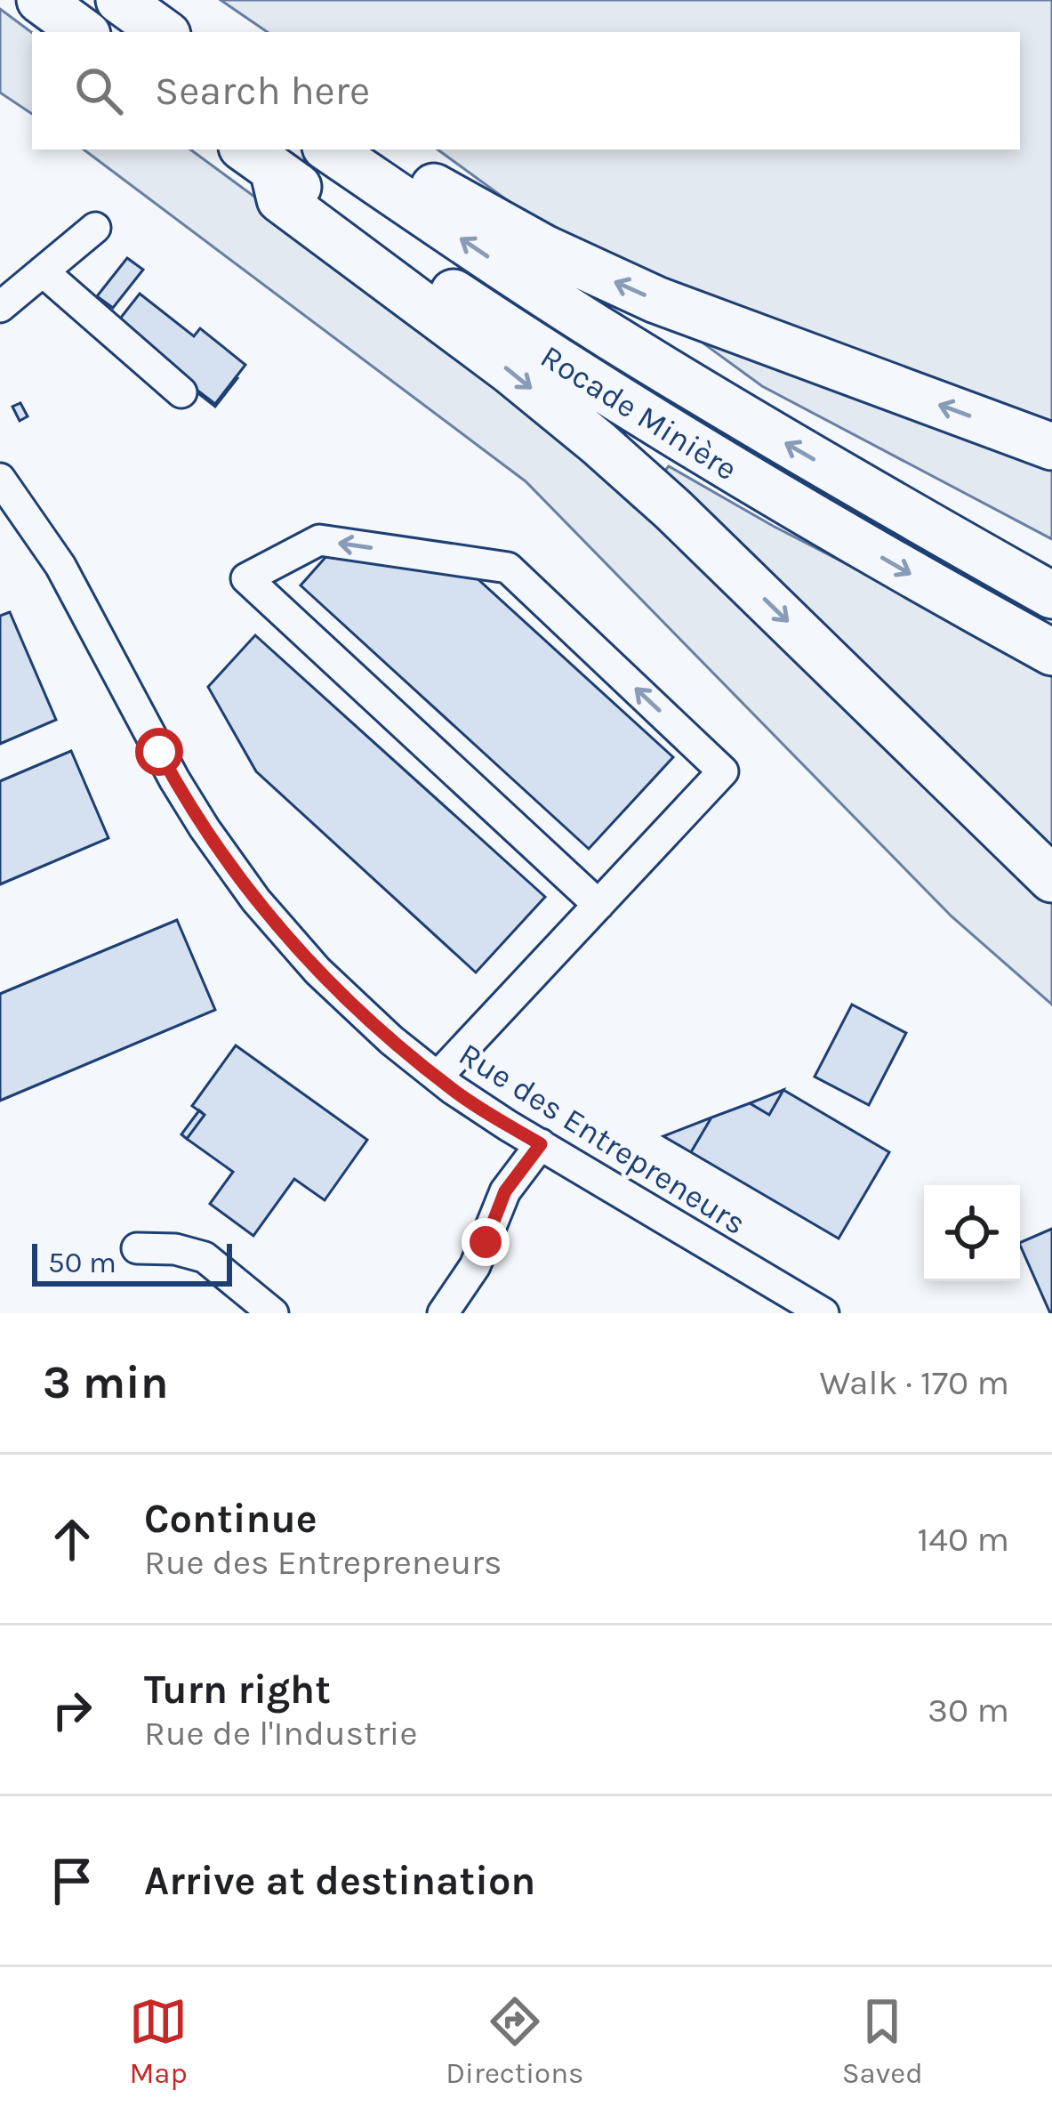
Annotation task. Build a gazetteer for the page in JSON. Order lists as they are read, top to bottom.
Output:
{
  "streets": {
    "highway": ["Rocade Minière"],
    "street": ["Rue des Entrepreneurs"]
  },
  "scale_bar": "50 m",
  "page": {
    "search": "Search here",
    "scale": "50 m",
    "heading": ["3 min", "Walk · 170 m"],
    "list": [
      ["Continue", "Rue des Entrepreneurs", "140 m"],
      ["Turn right", "Rue de l'Industrie", "30 m"],
      "Arrive at destination"
    ],
    "nav": ["Map", "Directions", "Saved"]
  }
}
